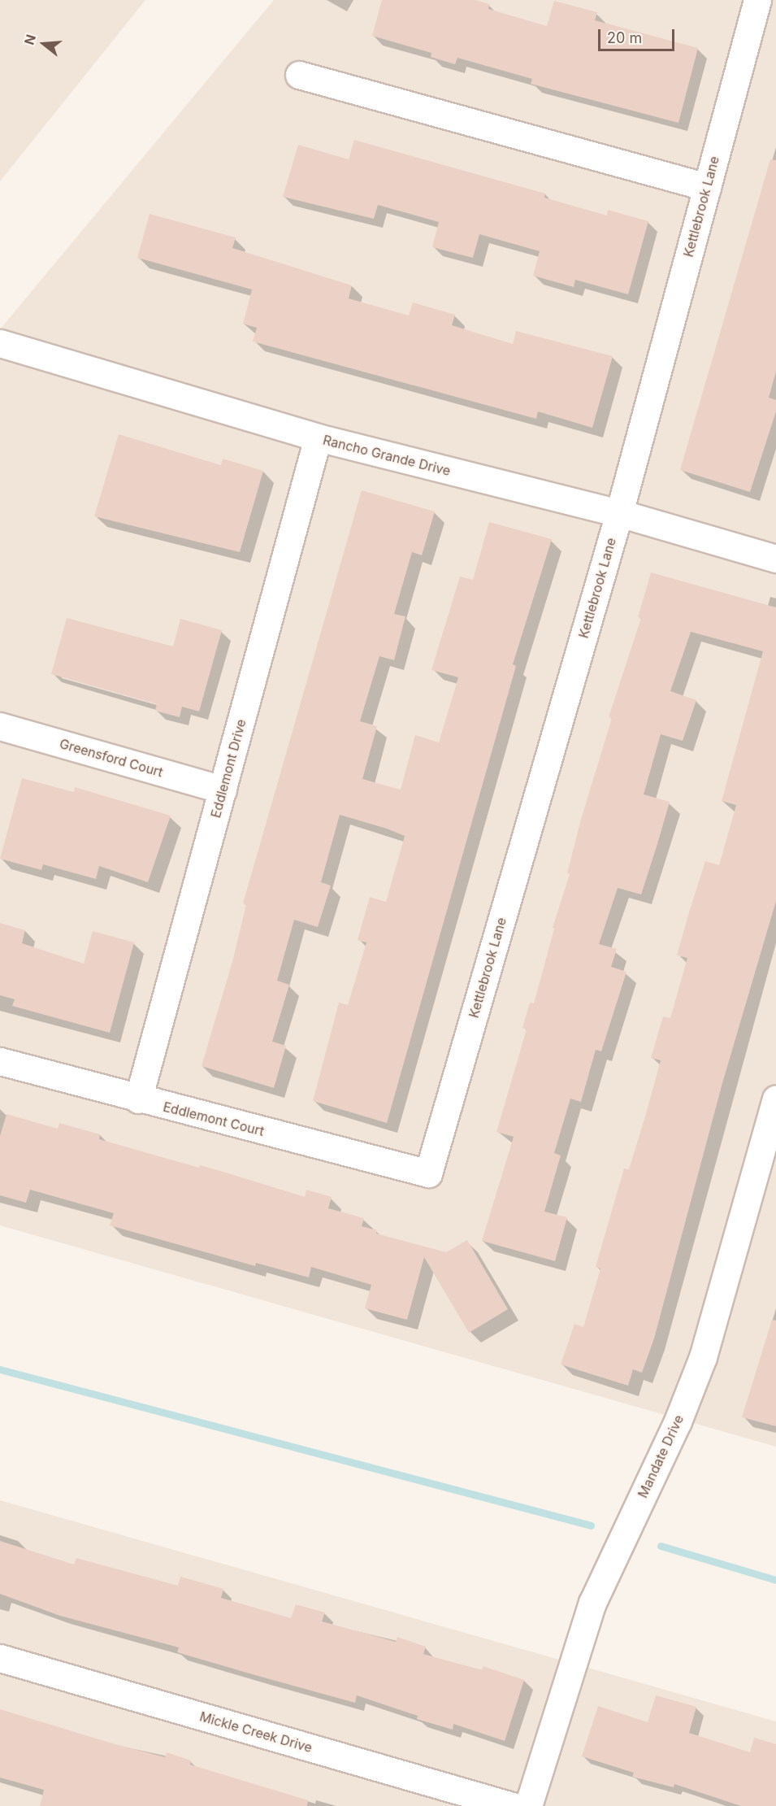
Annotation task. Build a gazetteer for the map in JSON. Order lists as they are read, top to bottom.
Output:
{
  "streets": {
    "street": [
      "Kettlebrook Lane",
      "Rancho Grande Drive",
      "Greensford Court",
      "Eddlemont Drive",
      "Eddlemont Court",
      "Mandate Drive",
      "Mickle Creek Drive"
    ]
  },
  "crossings": [
    ["Kettlebrook Lane", "Rancho Grande Drive"],
    ["Kettlebrook Lane", "Eddlemont Court"],
    ["Rancho Grande Drive", "Eddlemont Drive"],
    ["Greensford Court", "Eddlemont Drive"],
    ["Eddlemont Drive", "Eddlemont Court"]
  ],
  "scale_bar": "20 m",
  "north": "left"
}
